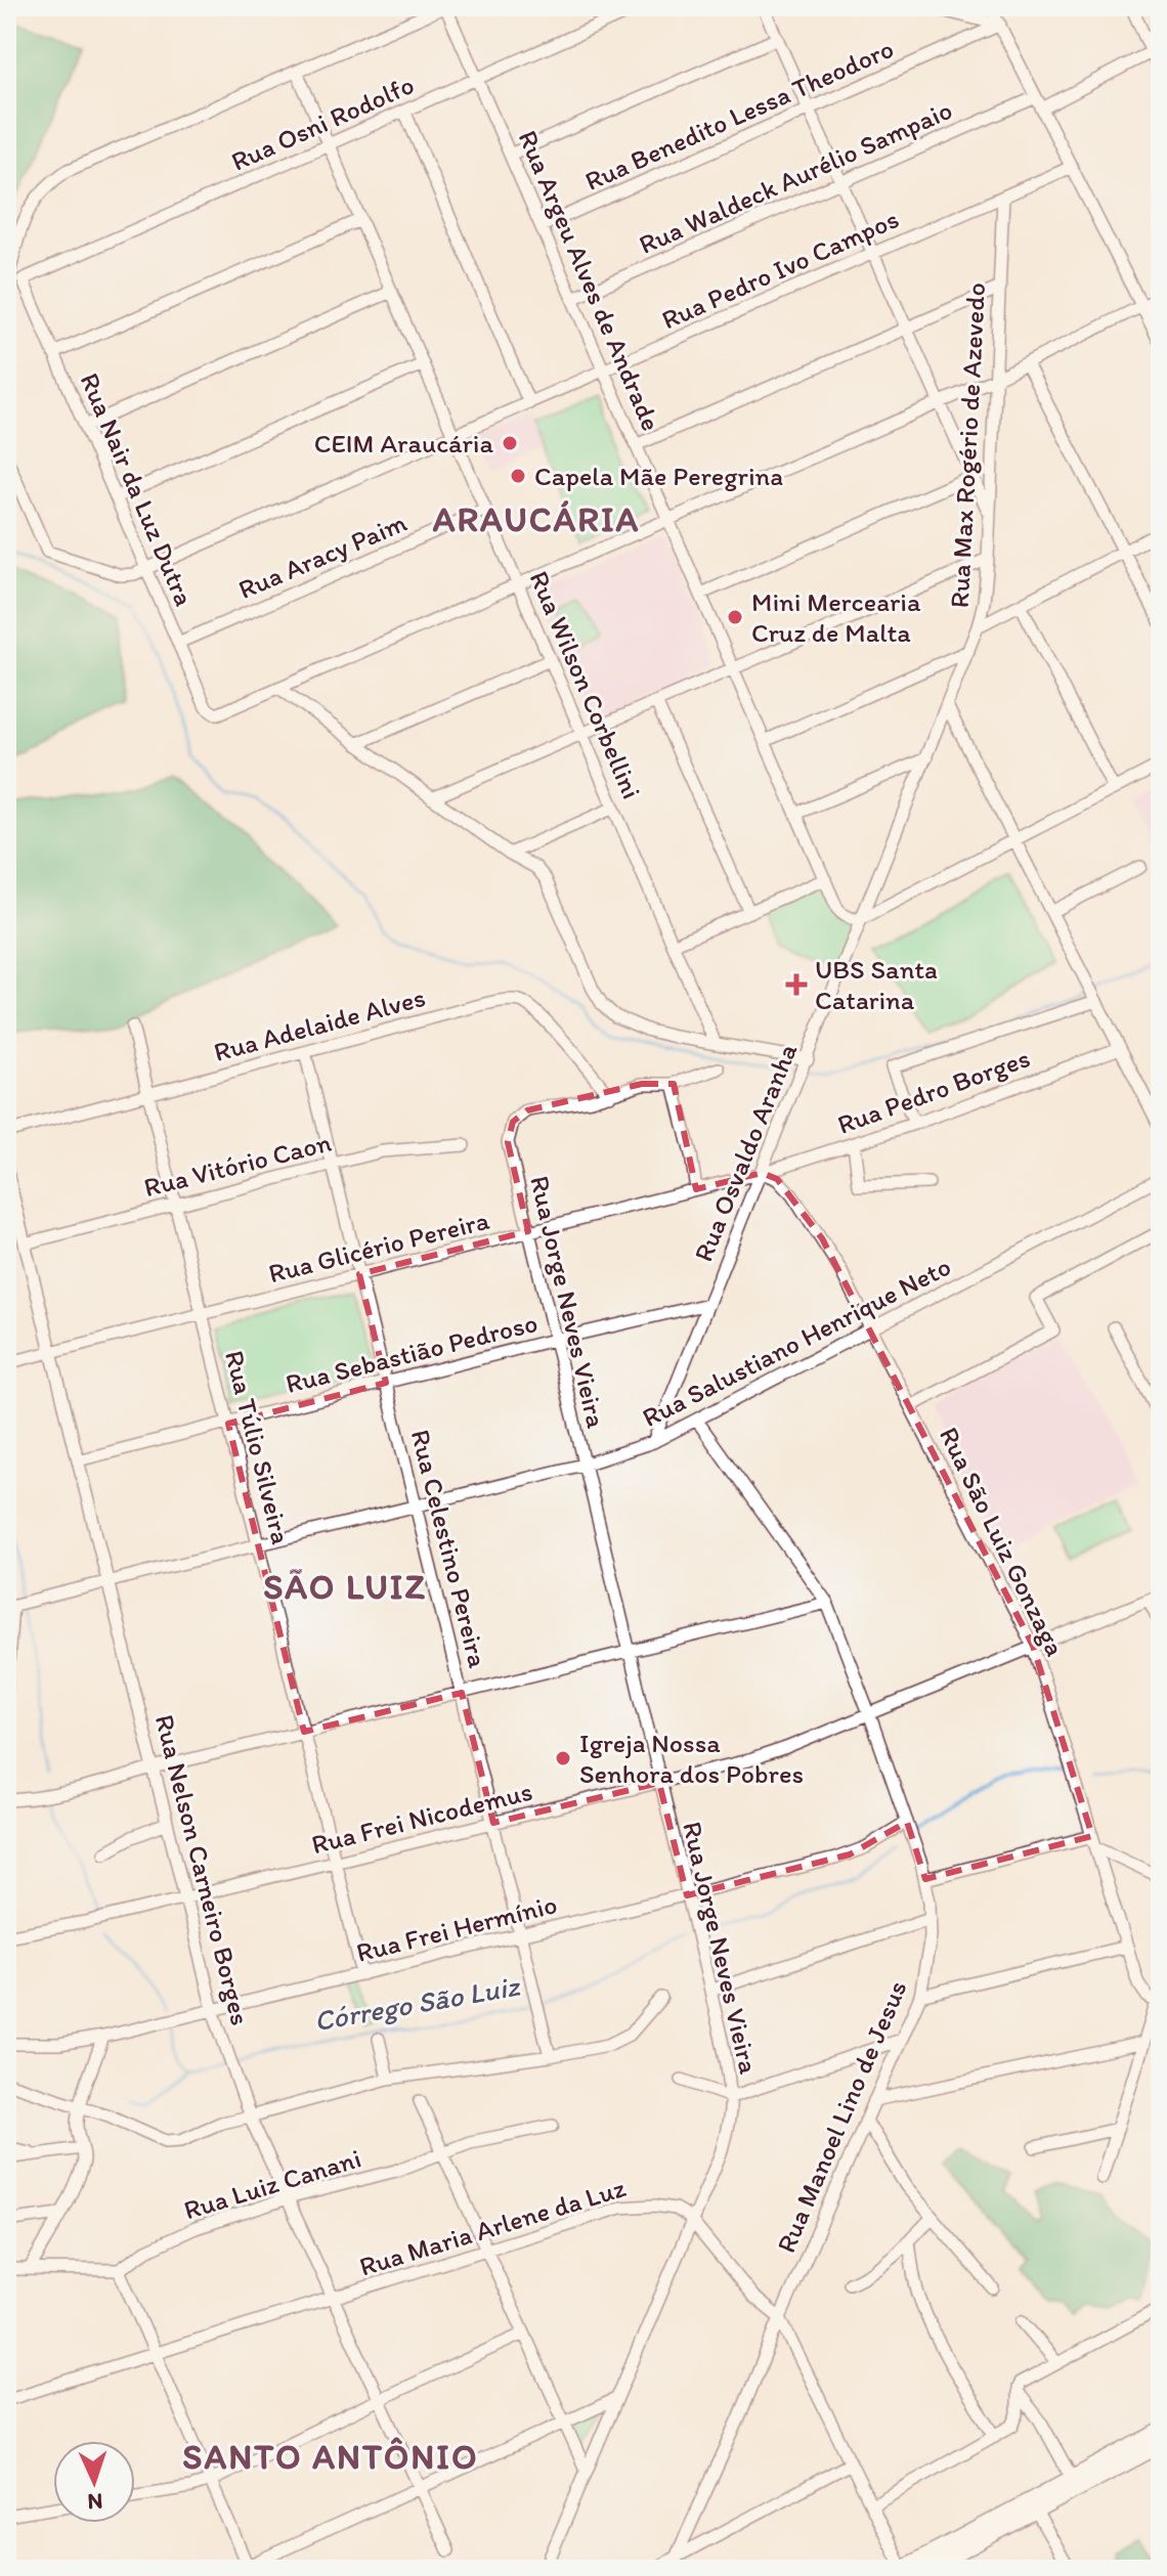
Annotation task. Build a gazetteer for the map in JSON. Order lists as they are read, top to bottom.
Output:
{
  "streets": {
    "street": [
      "Rua Benedito Lessa Theodoro",
      "Rua Osni Rodolfo",
      "Rua Waldeck Aurélio Sampaio",
      "Rua Pedro Ivo Campos",
      "Rua Argeu Alves de Andrade",
      "Rua Max Rogério de Azevedo",
      "Rua Nair da Luz Dutra",
      "Rua Aracy Paim",
      "Rua Wilson Corbellini",
      "Rua Adelaide Alves",
      "Rua Pedro Borges",
      "Rua Osvaldo Aranha",
      "Rua Vitório Caon",
      "Rua Glicério Pereira",
      "Rua Jorge Neves Vieira",
      "Rua Salustiano Henrique Neto",
      "Rua Sebastião Pedroso",
      "Rua Túlio Silveira",
      "Rua São Luiz Gonzaga",
      "Rua Celestino Pereira",
      "Rua Frei Nicodemus",
      "Rua Nelson Carneiro Borges",
      "Rua Frei Hermínio",
      "Rua Manoel Lino de Jesus",
      "Rua Luiz Canani",
      "Rua Maria Arlene da Luz"
    ]
  },
  "crossings": [
    ["Rua Benedito Lessa Theodoro", "Rua Argeu Alves de Andrade"],
    ["Rua Osni Rodolfo", "Rua Argeu Alves de Andrade"],
    ["Rua Osni Rodolfo", "Rua Nair da Luz Dutra"],
    ["Rua Osni Rodolfo", "Rua Wilson Corbellini"],
    ["Rua Waldeck Aurélio Sampaio", "Rua Argeu Alves de Andrade"],
    ["Rua Pedro Ivo Campos", "Rua Argeu Alves de Andrade"],
    ["Rua Pedro Ivo Campos", "Rua Max Rogério de Azevedo"],
    ["Rua Pedro Ivo Campos", "Rua Nair da Luz Dutra"],
    ["Rua Pedro Ivo Campos", "Rua Wilson Corbellini"],
    ["Rua Argeu Alves de Andrade", "Rua Max Rogério de Azevedo"],
    ["Rua Argeu Alves de Andrade", "Rua Osvaldo Aranha"],
    ["Rua Max Rogério de Azevedo", "Rua Osvaldo Aranha"],
    ["Rua Nair da Luz Dutra", "Rua Aracy Paim"],
    ["Rua Aracy Paim", "Rua Wilson Corbellini"],
    ["Rua Adelaide Alves", "Rua Jorge Neves Vieira"],
    ["Rua Adelaide Alves", "Rua Túlio Silveira"],
    ["Rua Adelaide Alves", "Rua Celestino Pereira"],
    ["Rua Pedro Borges", "Rua Osvaldo Aranha"],
    ["Rua Pedro Borges", "Rua Glicério Pereira"],
    ["Rua Pedro Borges", "Rua São Luiz Gonzaga"],
    ["Rua Osvaldo Aranha", "Rua Glicério Pereira"],
    ["Rua Osvaldo Aranha", "Rua Salustiano Henrique Neto"],
    ["Rua Osvaldo Aranha", "Rua Sebastião Pedroso"],
    ["Rua Osvaldo Aranha", "Rua São Luiz Gonzaga"],
    ["Rua Vitório Caon", "Rua Túlio Silveira"],
    ["Rua Vitório Caon", "Rua Celestino Pereira"],
    ["Rua Vitório Caon", "Rua Nelson Carneiro Borges"],
    ["Rua Glicério Pereira", "Rua Jorge Neves Vieira"],
    ["Rua Glicério Pereira", "Rua Túlio Silveira"],
    ["Rua Glicério Pereira", "Rua São Luiz Gonzaga"],
    ["Rua Glicério Pereira", "Rua Celestino Pereira"],
    ["Rua Glicério Pereira", "Rua Nelson Carneiro Borges"],
    ["Rua Jorge Neves Vieira", "Rua Salustiano Henrique Neto"],
    ["Rua Jorge Neves Vieira", "Rua Sebastião Pedroso"],
    ["Rua Jorge Neves Vieira", "Rua Frei Nicodemus"],
    ["Rua Jorge Neves Vieira", "Rua Frei Hermínio"],
    ["Rua Jorge Neves Vieira", "Rua Maria Arlene da Luz"],
    ["Rua Salustiano Henrique Neto", "Rua Túlio Silveira"],
    ["Rua Salustiano Henrique Neto", "Rua São Luiz Gonzaga"],
    ["Rua Salustiano Henrique Neto", "Rua Celestino Pereira"],
    ["Rua Salustiano Henrique Neto", "Rua Nelson Carneiro Borges"],
    ["Rua Salustiano Henrique Neto", "Rua Manoel Lino de Jesus"],
    ["Rua Sebastião Pedroso", "Rua Túlio Silveira"],
    ["Rua Sebastião Pedroso", "Rua Celestino Pereira"],
    ["Rua Sebastião Pedroso", "Rua Nelson Carneiro Borges"],
    ["Rua Túlio Silveira", "Rua Frei Nicodemus"],
    ["Rua Túlio Silveira", "Rua Frei Hermínio"],
    ["Rua São Luiz Gonzaga", "Rua Frei Nicodemus"],
    ["Rua Celestino Pereira", "Rua Frei Nicodemus"],
    ["Rua Celestino Pereira", "Rua Frei Hermínio"],
    ["Rua Frei Nicodemus", "Rua Nelson Carneiro Borges"],
    ["Rua Frei Nicodemus", "Rua Manoel Lino de Jesus"],
    ["Rua Nelson Carneiro Borges", "Rua Frei Hermínio"],
    ["Rua Nelson Carneiro Borges", "Rua Luiz Canani"],
    ["Rua Nelson Carneiro Borges", "Rua Maria Arlene da Luz"],
    ["Rua Frei Hermínio", "Rua Manoel Lino de Jesus"],
    ["Rua Manoel Lino de Jesus", "Rua Maria Arlene da Luz"]
  ],
  "districts": ["ARAUCÁRIA", "SÃO LUIZ", "SANTO ANTÔNIO"],
  "water": ["Córrego São Luiz"],
  "places": {
    "other": [
      "CEIM Araucária",
      "Capela Mãe Peregrina",
      "Mini Mercearia Cruz de Malta",
      "Igreja Nossa Senhora dos Pobres"
    ],
    "health": ["UBS Santa Catarina"]
  },
  "north": "bottom"
}
